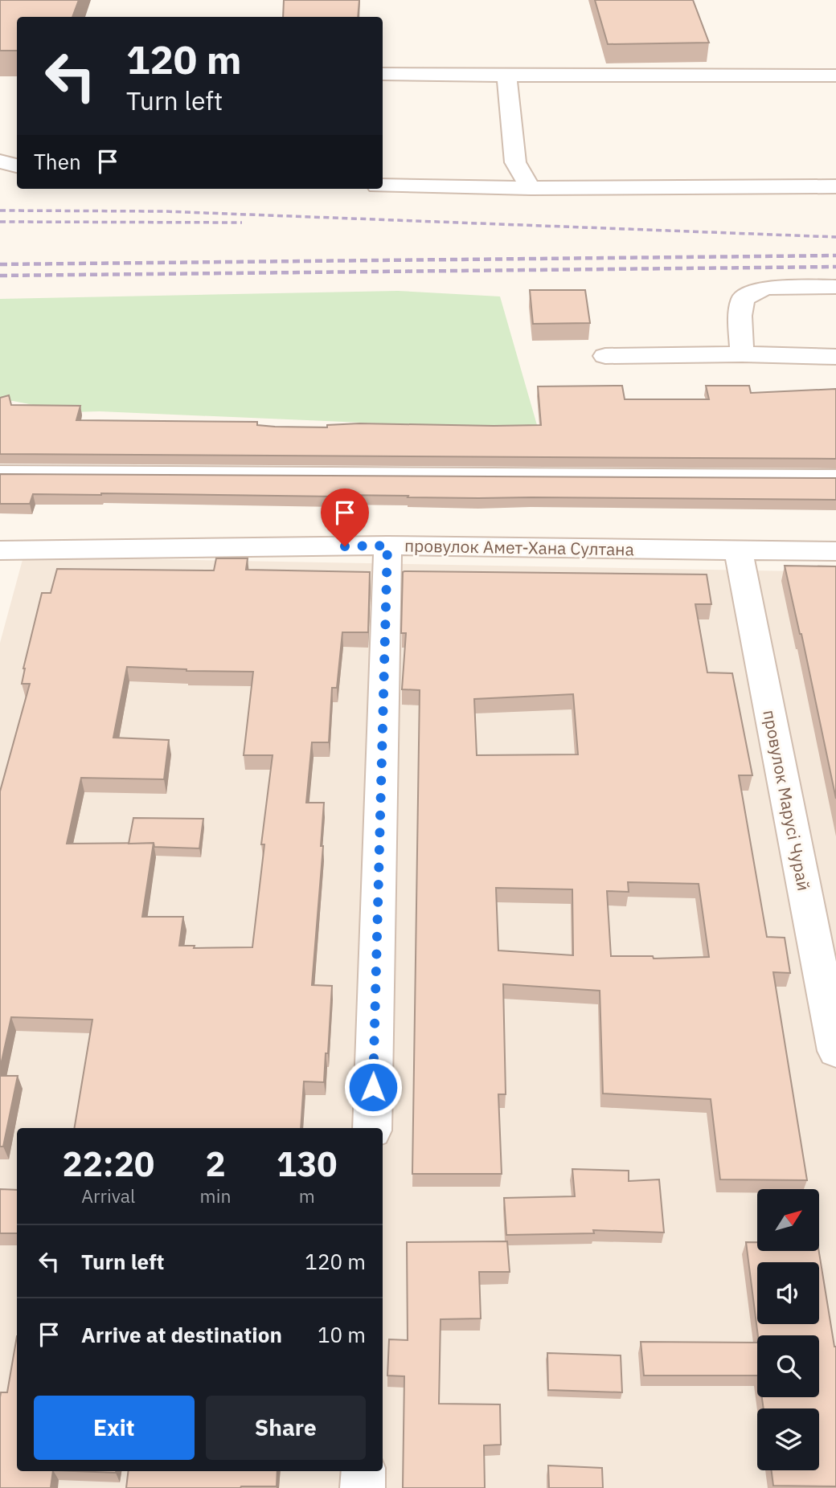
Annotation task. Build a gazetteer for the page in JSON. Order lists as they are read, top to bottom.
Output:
{
  "streets": {
    "street": ["провулок Амет-Хана Султана", "провулок Марусі Чурай"]
  },
  "crossings": [
    ["провулок Амет-Хана Султана", "провулок Марусі Чурай"]
  ],
  "north": "top right",
  "page": {
    "turn": ["120 m", "Turn left"],
    "then": "Then",
    "eta": [
      "22:20",
      "Arrival",
      "2",
      "min",
      "130",
      "m"
    ],
    "list": [
      {
        "name": "Turn left",
        "value": "120 m"
      },
      {
        "name": "Arrive at destination",
        "value": "10 m"
      }
    ],
    "buttons": ["Exit", "Share"]
  }
}
